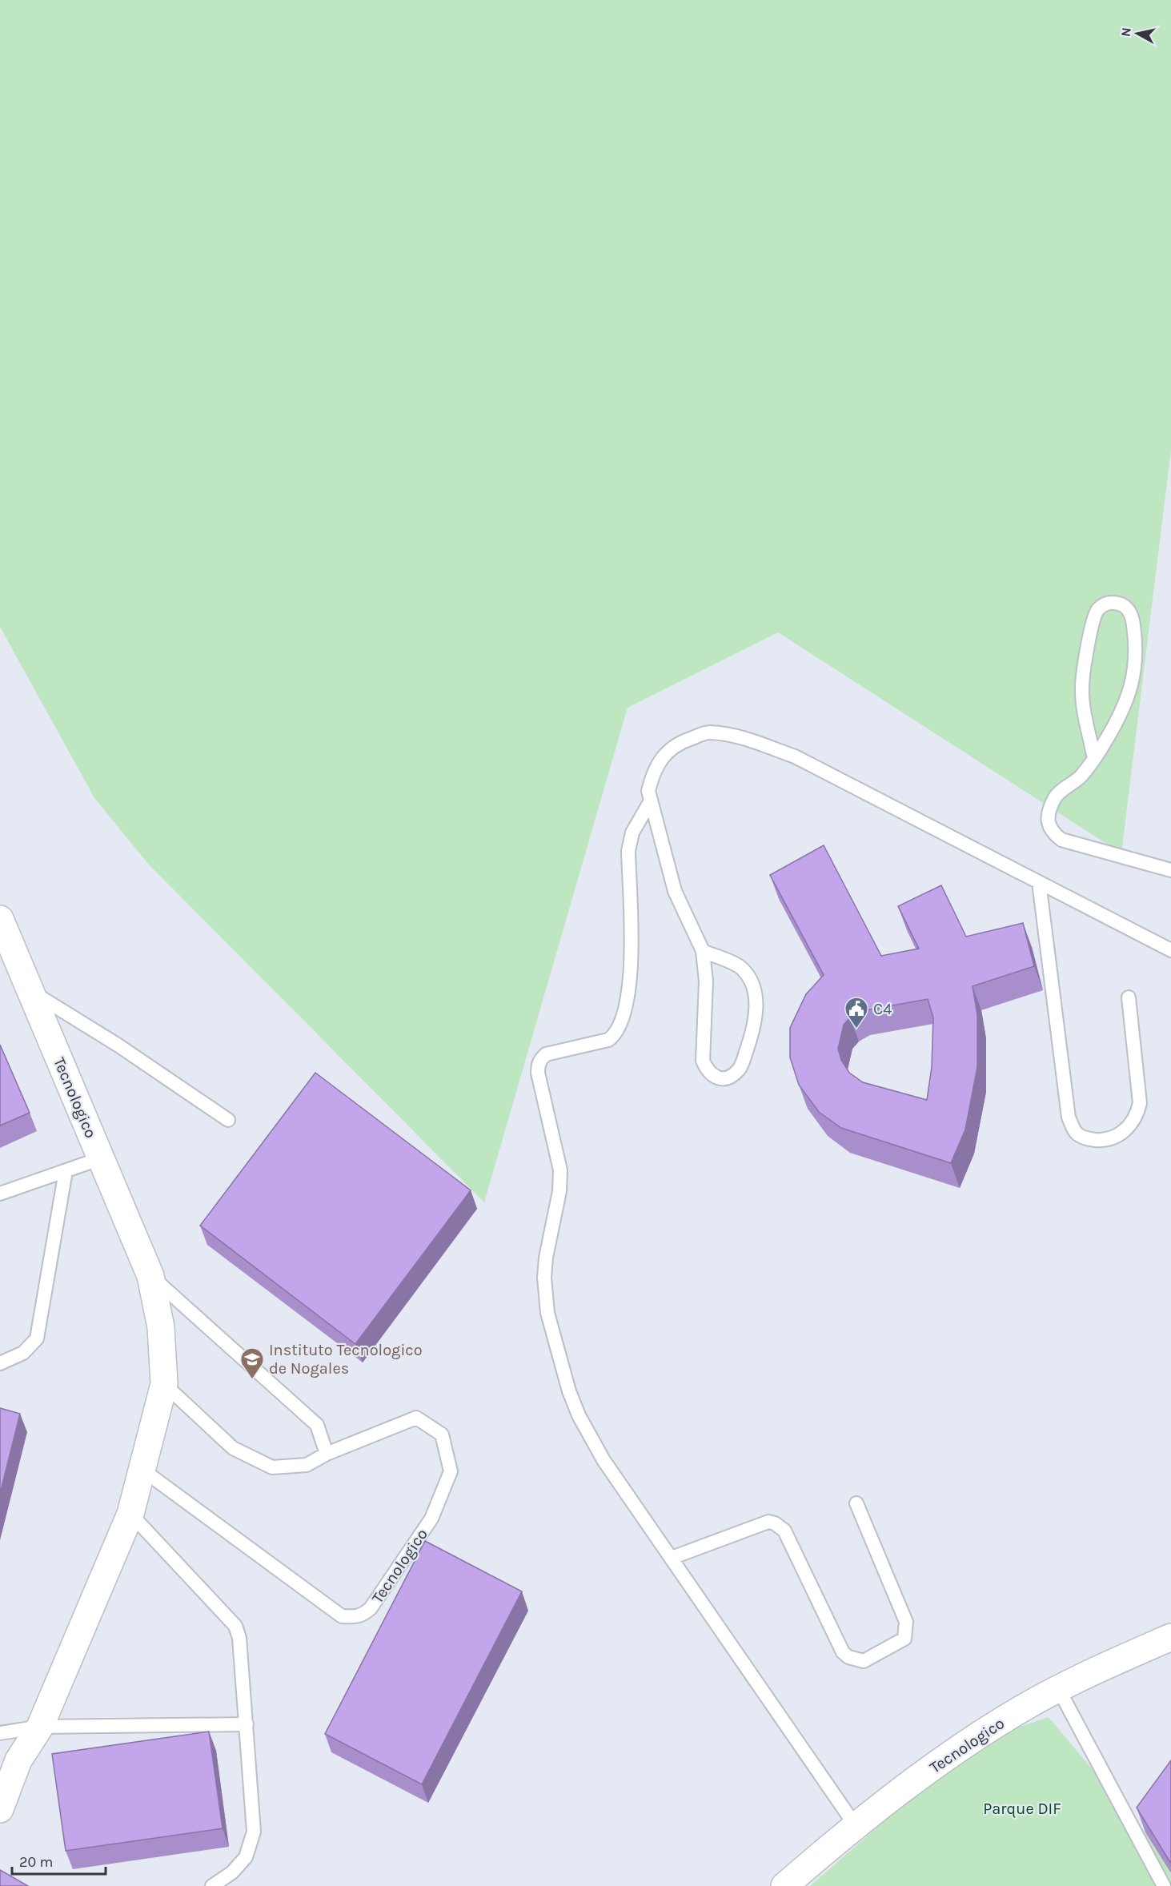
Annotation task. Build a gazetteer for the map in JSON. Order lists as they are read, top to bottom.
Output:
{
  "streets": {
    "street": ["Tecnologico"]
  },
  "parks": ["Parque DIF"],
  "places": {
    "public building": ["C4"],
    "school or university": ["Instituto Tecnologico de Nogales"]
  },
  "scale_bar": "20 m",
  "north": "left"
}
